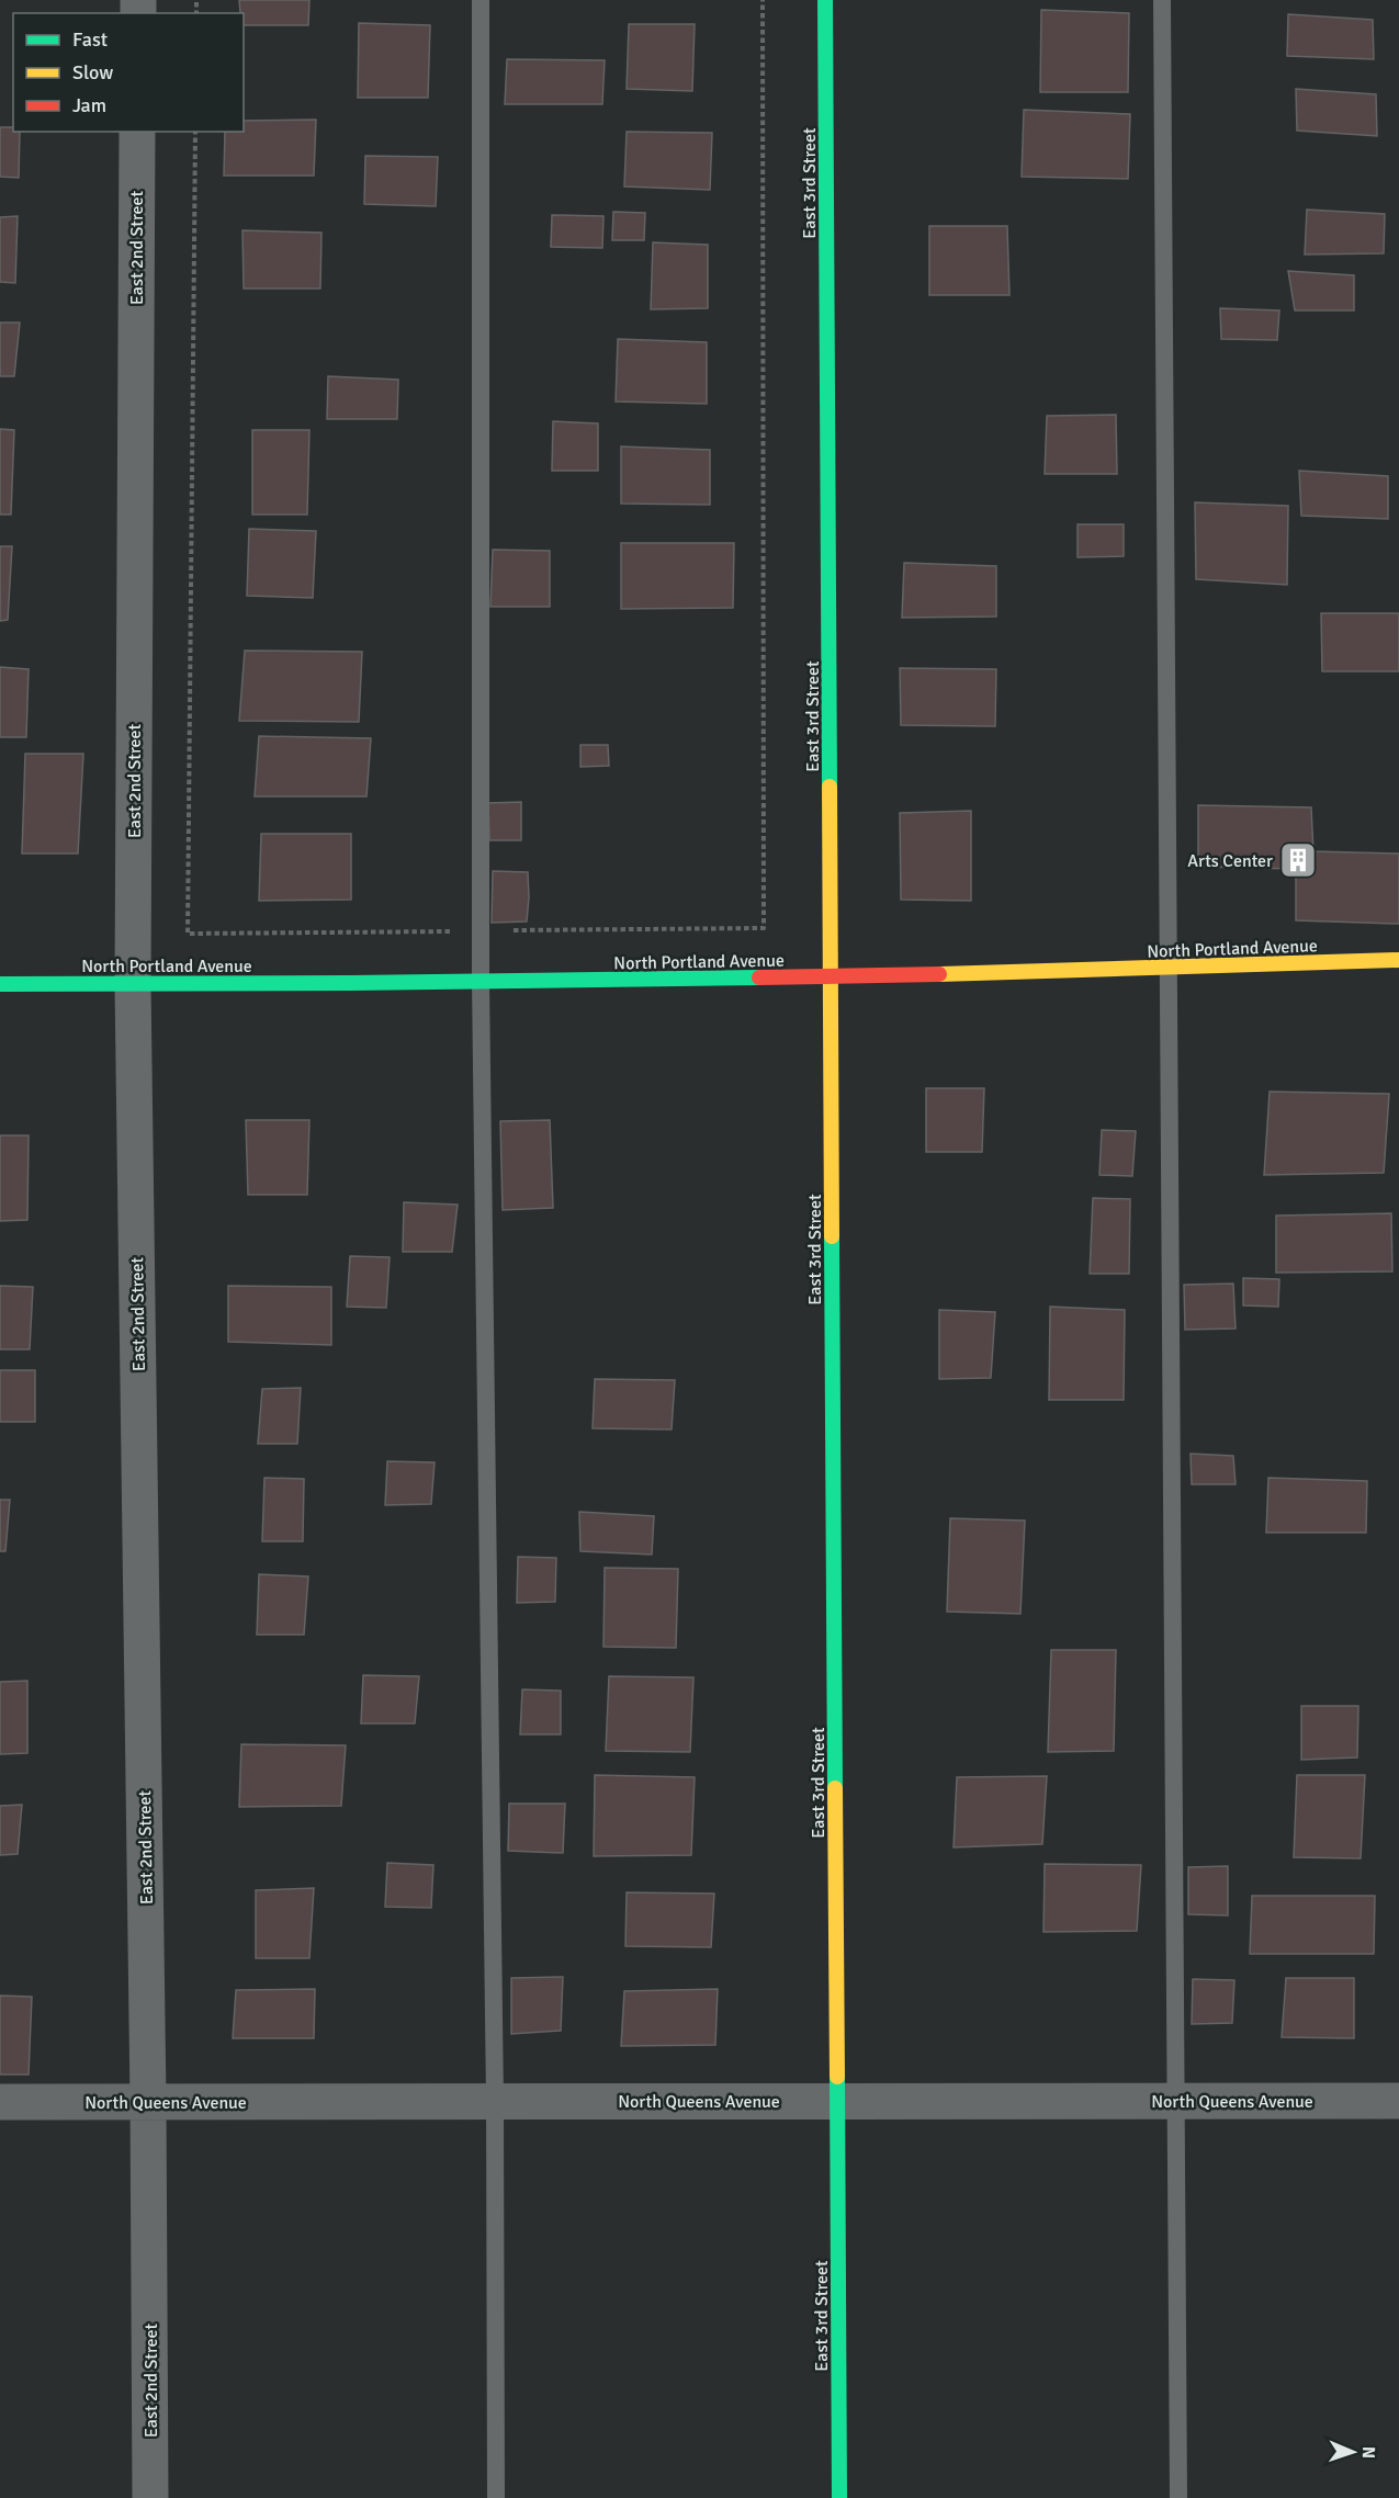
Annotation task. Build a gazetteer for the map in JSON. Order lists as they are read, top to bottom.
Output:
{
  "streets": {
    "street": [
      "East 3rd Street",
      "East 2nd Street",
      "North Portland Avenue",
      "North Queens Avenue"
    ]
  },
  "crossings": [
    ["East 3rd Street", "North Portland Avenue"],
    ["East 3rd Street", "North Queens Avenue"],
    ["East 2nd Street", "North Portland Avenue"],
    ["East 2nd Street", "North Queens Avenue"]
  ],
  "places": {
    "building": ["Arts Center"]
  },
  "legend": ["Fast", "Slow", "Jam"],
  "north": "right"
}
